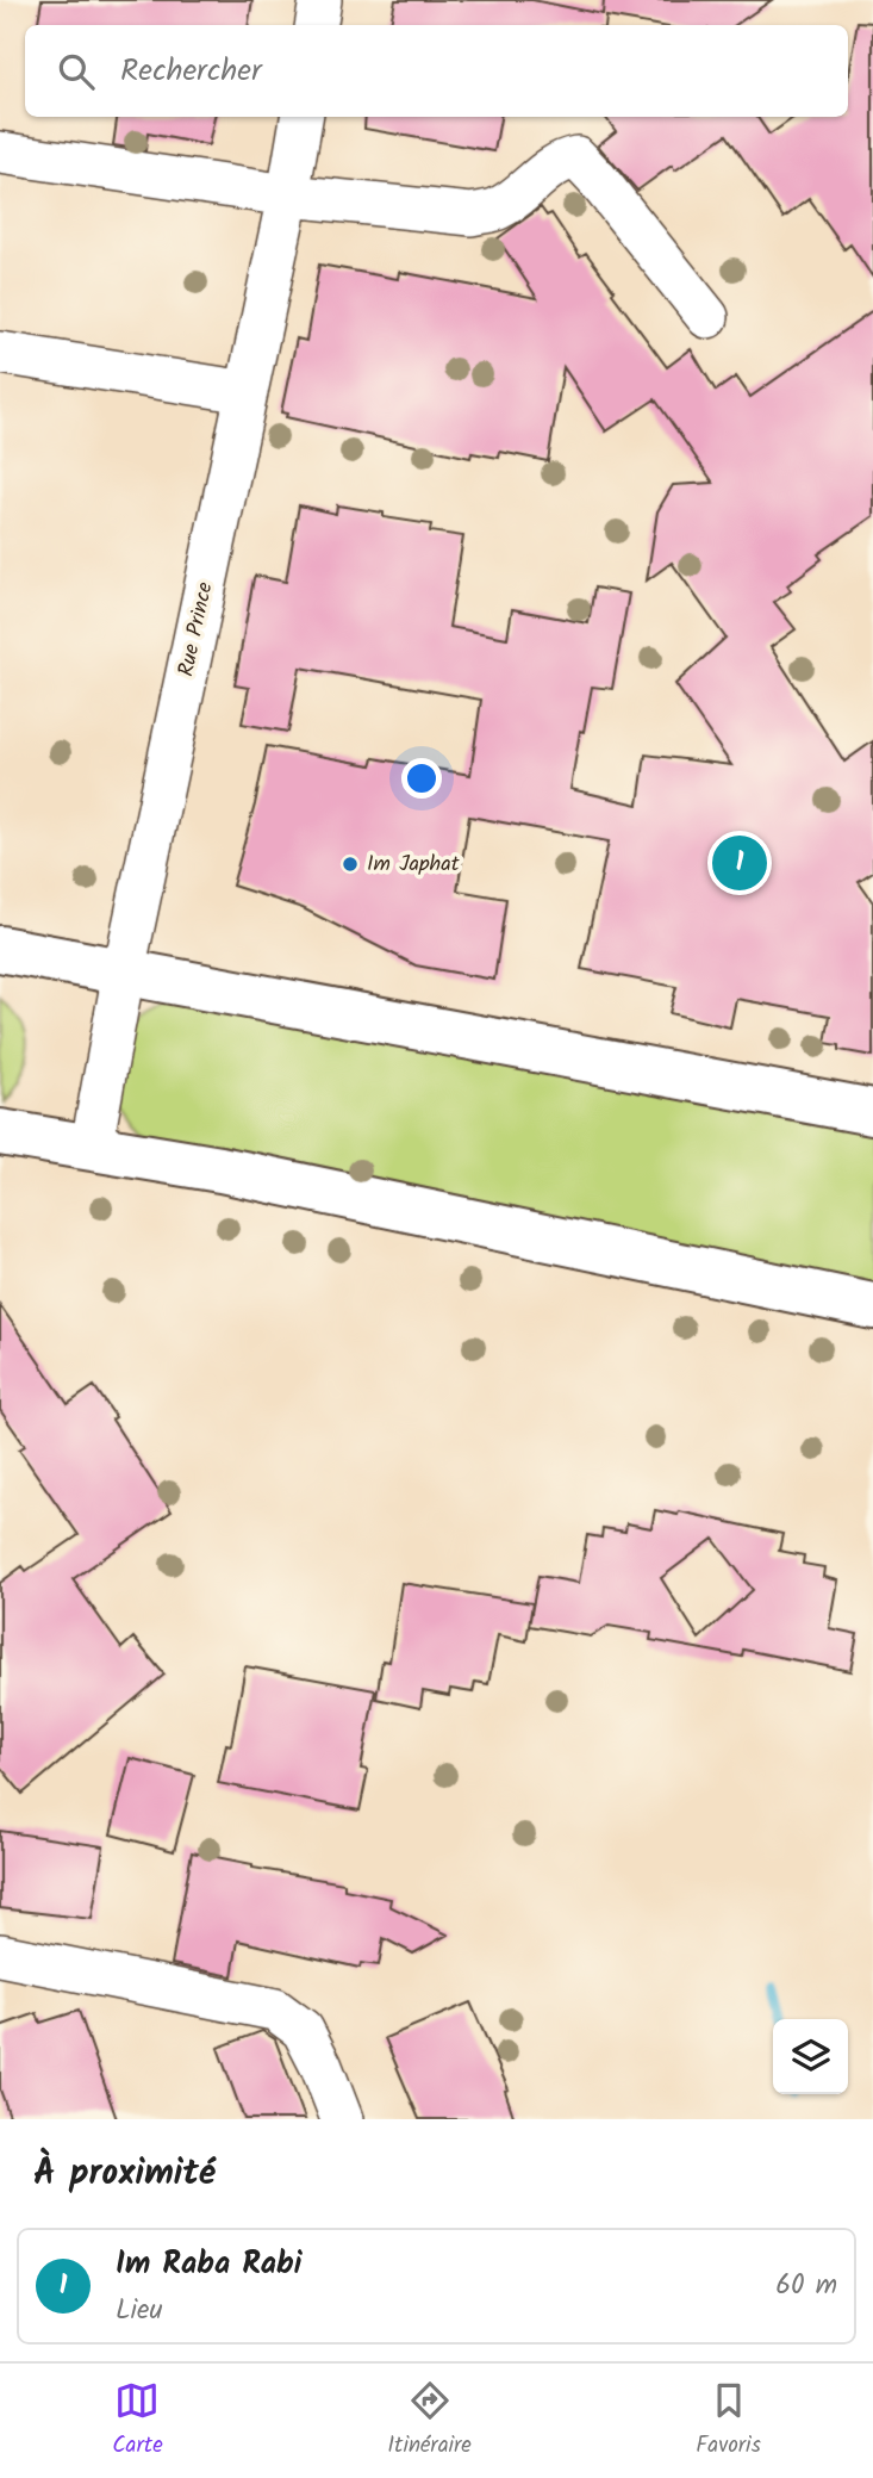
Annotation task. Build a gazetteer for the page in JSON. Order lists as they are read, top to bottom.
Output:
{
  "streets": {
    "street": ["Rue Prince"]
  },
  "places": ["Im Japhat"],
  "page": {
    "search": "Rechercher",
    "pins": "1",
    "heading": "À proximité",
    "list": [
      {
        "mark": "1",
        "name": "Im Raba Rabi",
        "note": "Lieu",
        "value": "60 m"
      }
    ],
    "nav": ["Carte", "Itinéraire", "Favoris"]
  }
}
